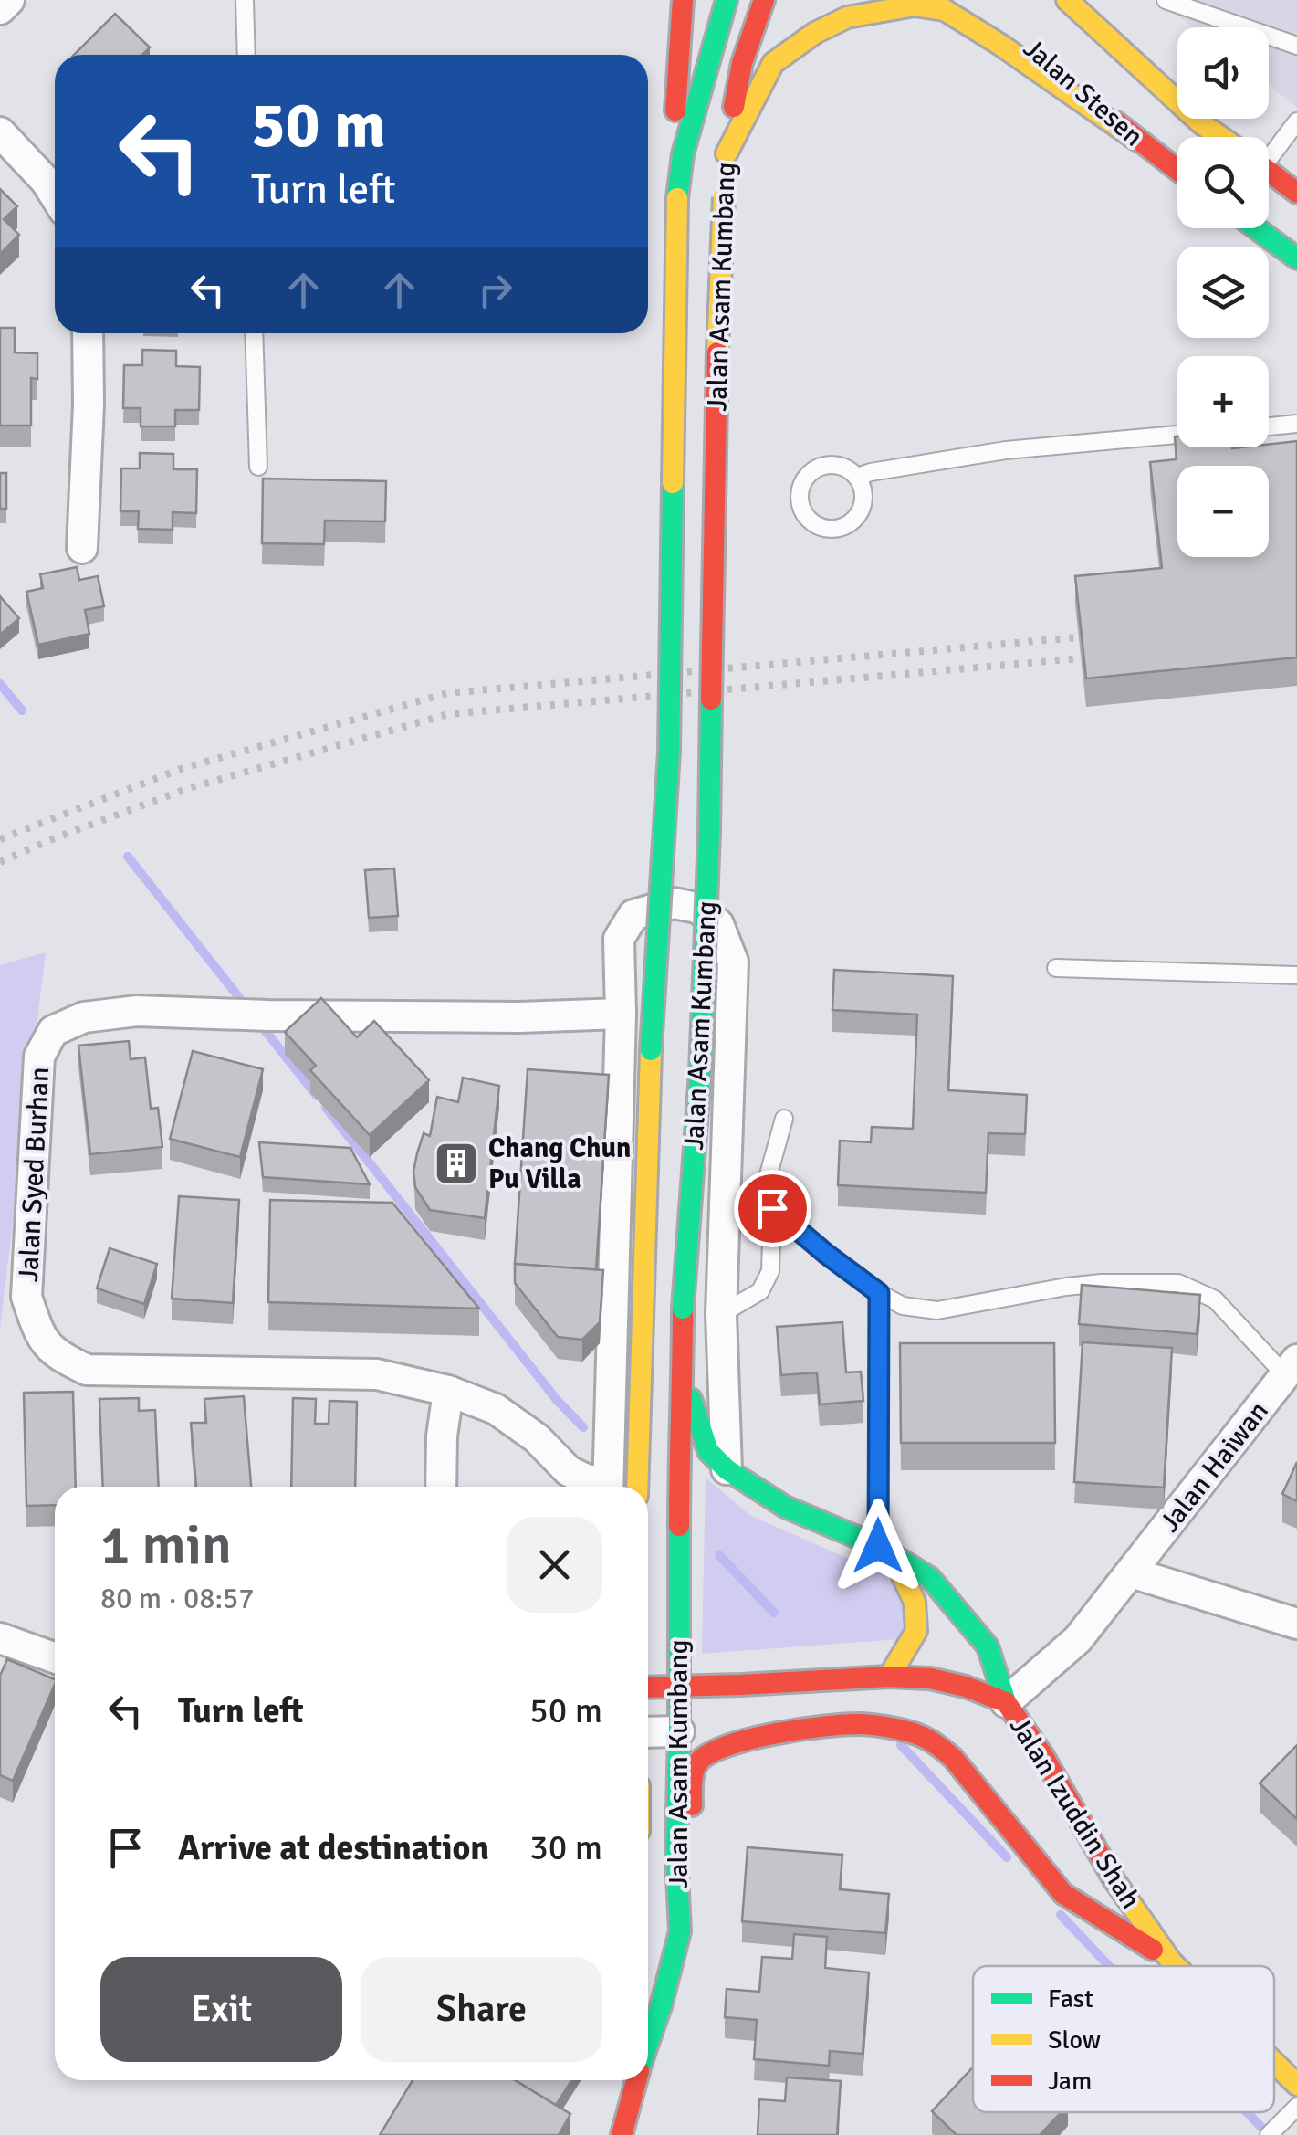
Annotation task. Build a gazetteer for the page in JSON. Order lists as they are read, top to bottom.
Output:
{
  "streets": {
    "main road": ["Jalan Stesen", "Jalan Asam Kumbang", "Jalan Izuddin Shah"],
    "street": ["Jalan Syed Burhan", "Jalan Haiwan"]
  },
  "crossings": [
    ["Jalan Asam Kumbang", "Jalan Izuddin Shah"],
    ["Jalan Haiwan", "Jalan Izuddin Shah"]
  ],
  "places": {
    "building": ["Chang Chun Pu Villa"]
  },
  "legend": ["Fast", "Slow", "Jam"],
  "page": {
    "map_buttons": ["+", "−"],
    "turn": ["50 m", "Turn left"],
    "heading": ["1 min", "80 m · 08:57"],
    "list": [
      {
        "name": "Turn left",
        "value": "50 m"
      },
      {
        "name": "Arrive at destination",
        "value": "30 m"
      }
    ],
    "buttons": ["Exit", "Share"]
  }
}
